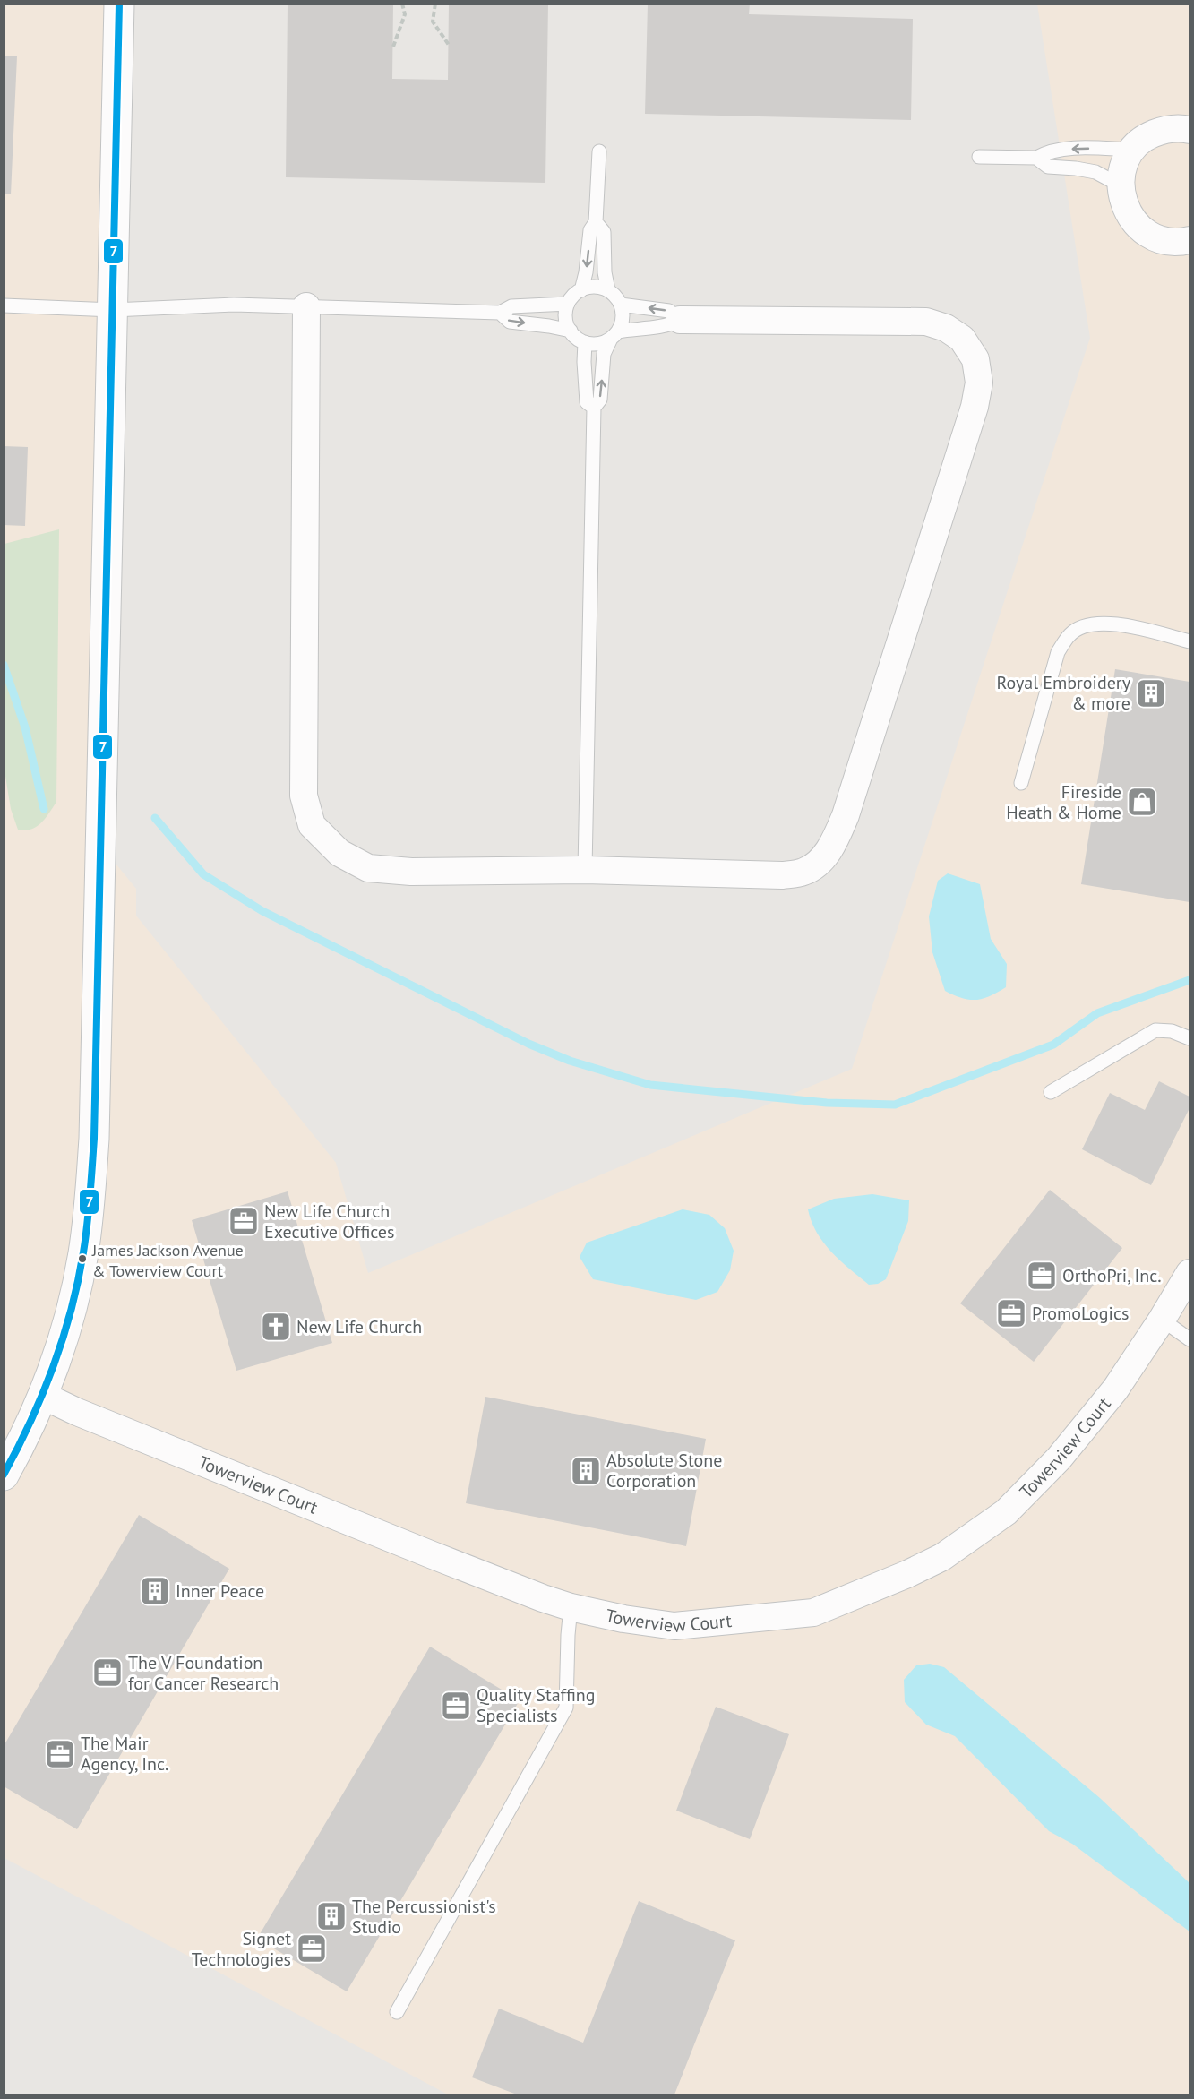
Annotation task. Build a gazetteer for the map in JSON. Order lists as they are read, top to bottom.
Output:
{
  "streets": {
    "street": ["Towerview Court"]
  },
  "places": {
    "building": [
      "Royal Embroidery & more",
      "Absolute Stone Corporation",
      "Inner Peace",
      "The Percussionist's Studio"
    ],
    "shop": ["Fireside Heath & Home"],
    "office": [
      "New Life Church Executive Offices",
      "OrthoPri, Inc.",
      "PromoLogics",
      "The V Foundation for Cancer Research",
      "Quality Staffing Specialists",
      "The Mair Agency, Inc.",
      "Signet Technologies"
    ],
    "other": ["James Jackson Avenue & Towerview Court"],
    "church": ["New Life Church"]
  },
  "lines": ["transit line 7"]
}
